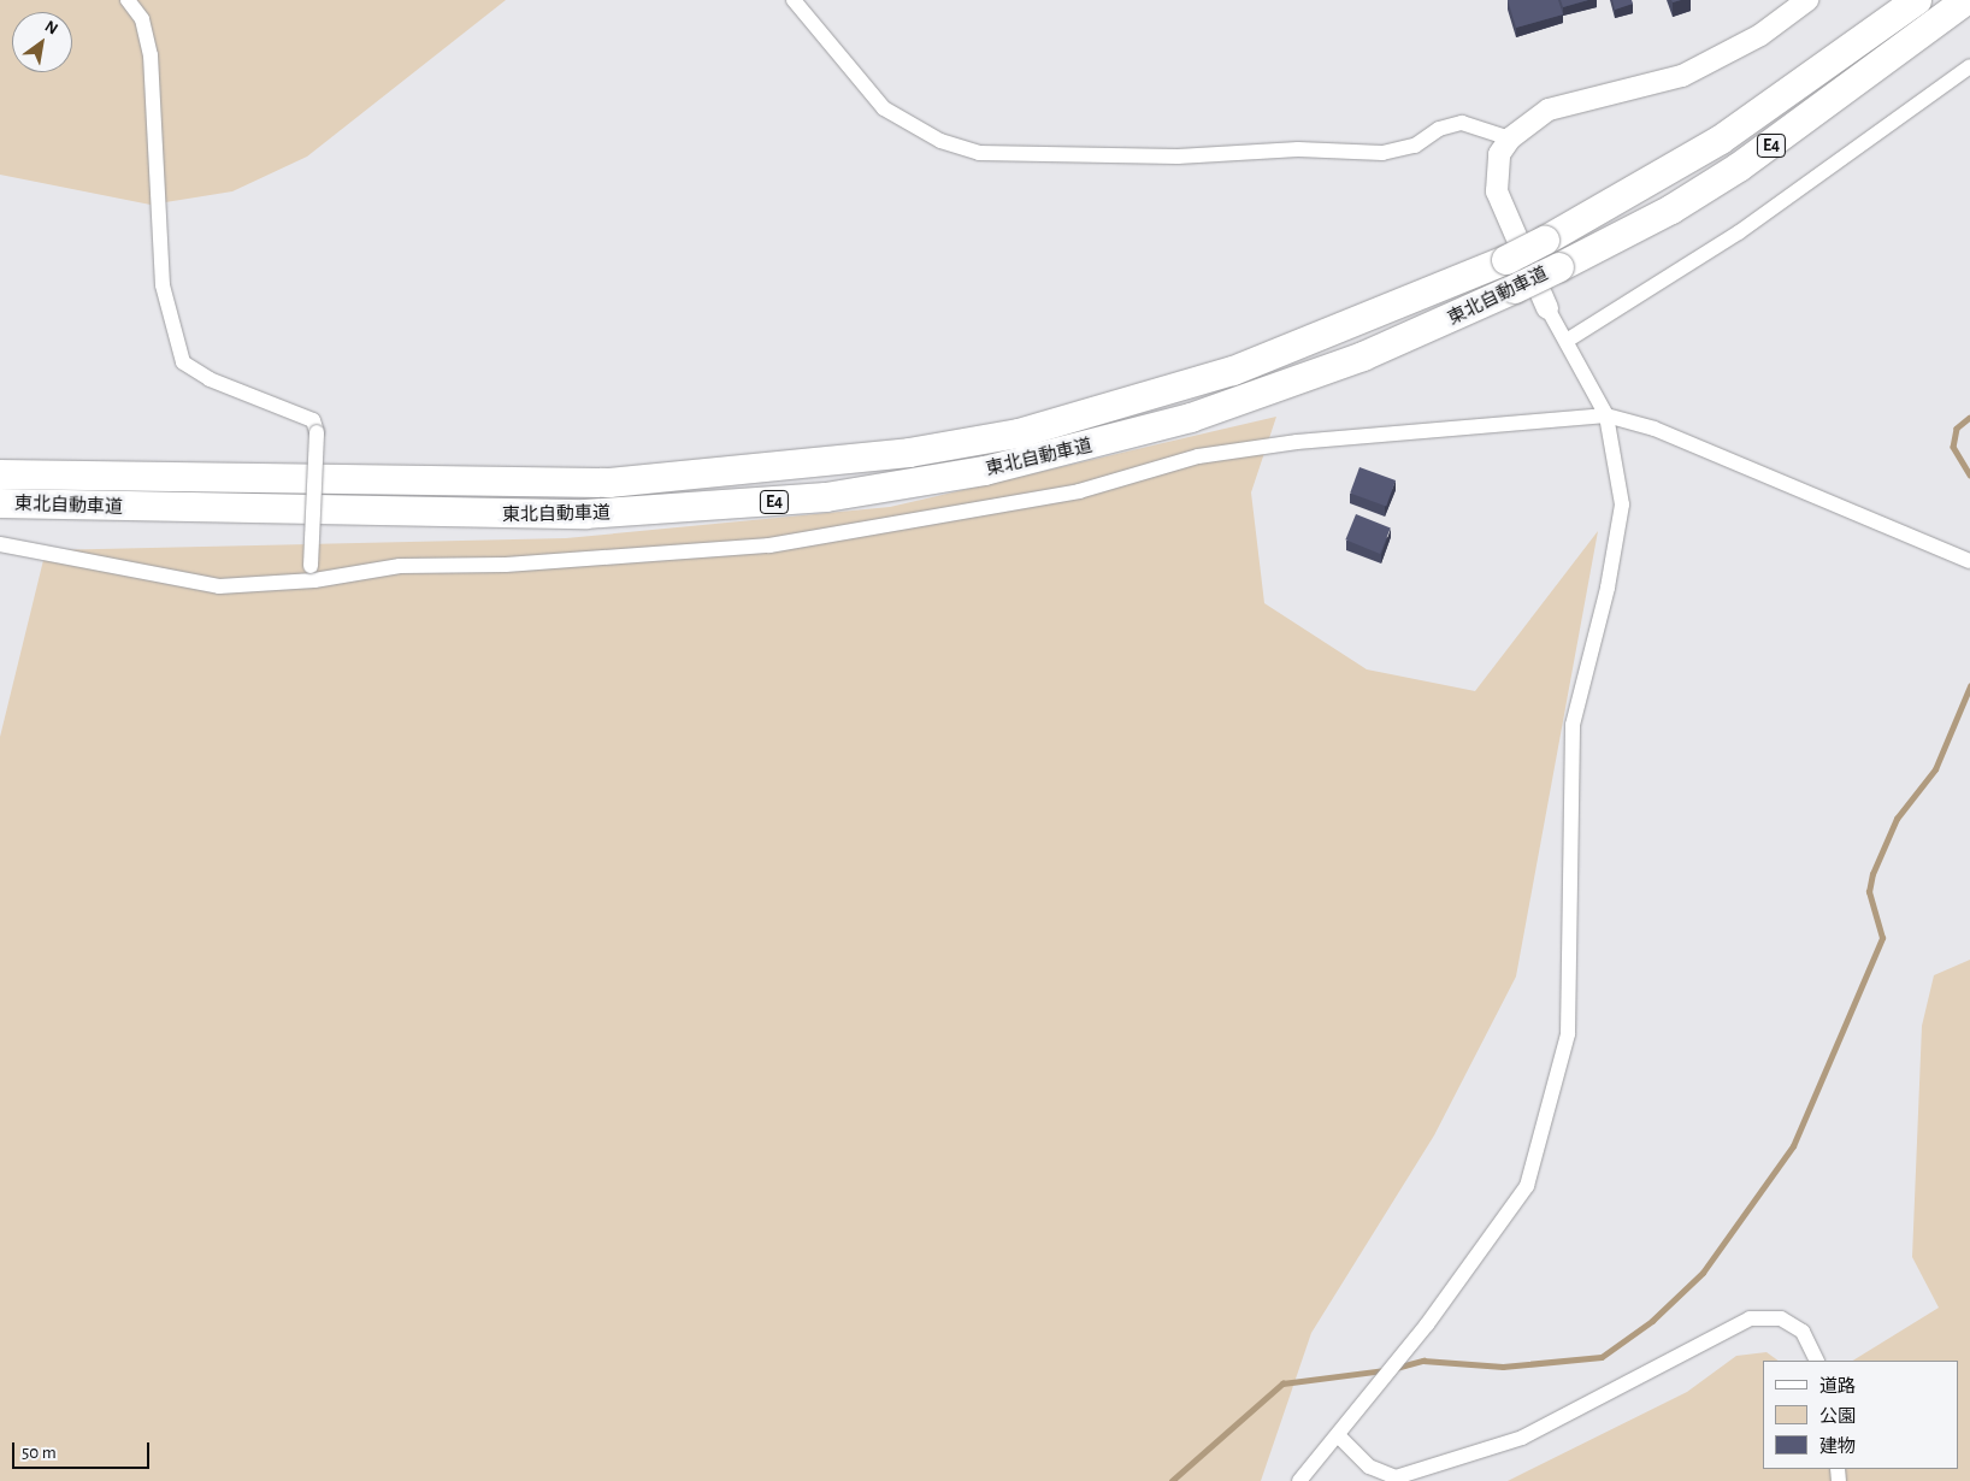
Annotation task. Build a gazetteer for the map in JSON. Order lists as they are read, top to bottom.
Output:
{
  "streets": {
    "highway": ["E4", "東北自動車道"]
  },
  "legend": ["道路", "公園", "建物"],
  "scale_bar": "50 m",
  "north": "top right"
}
